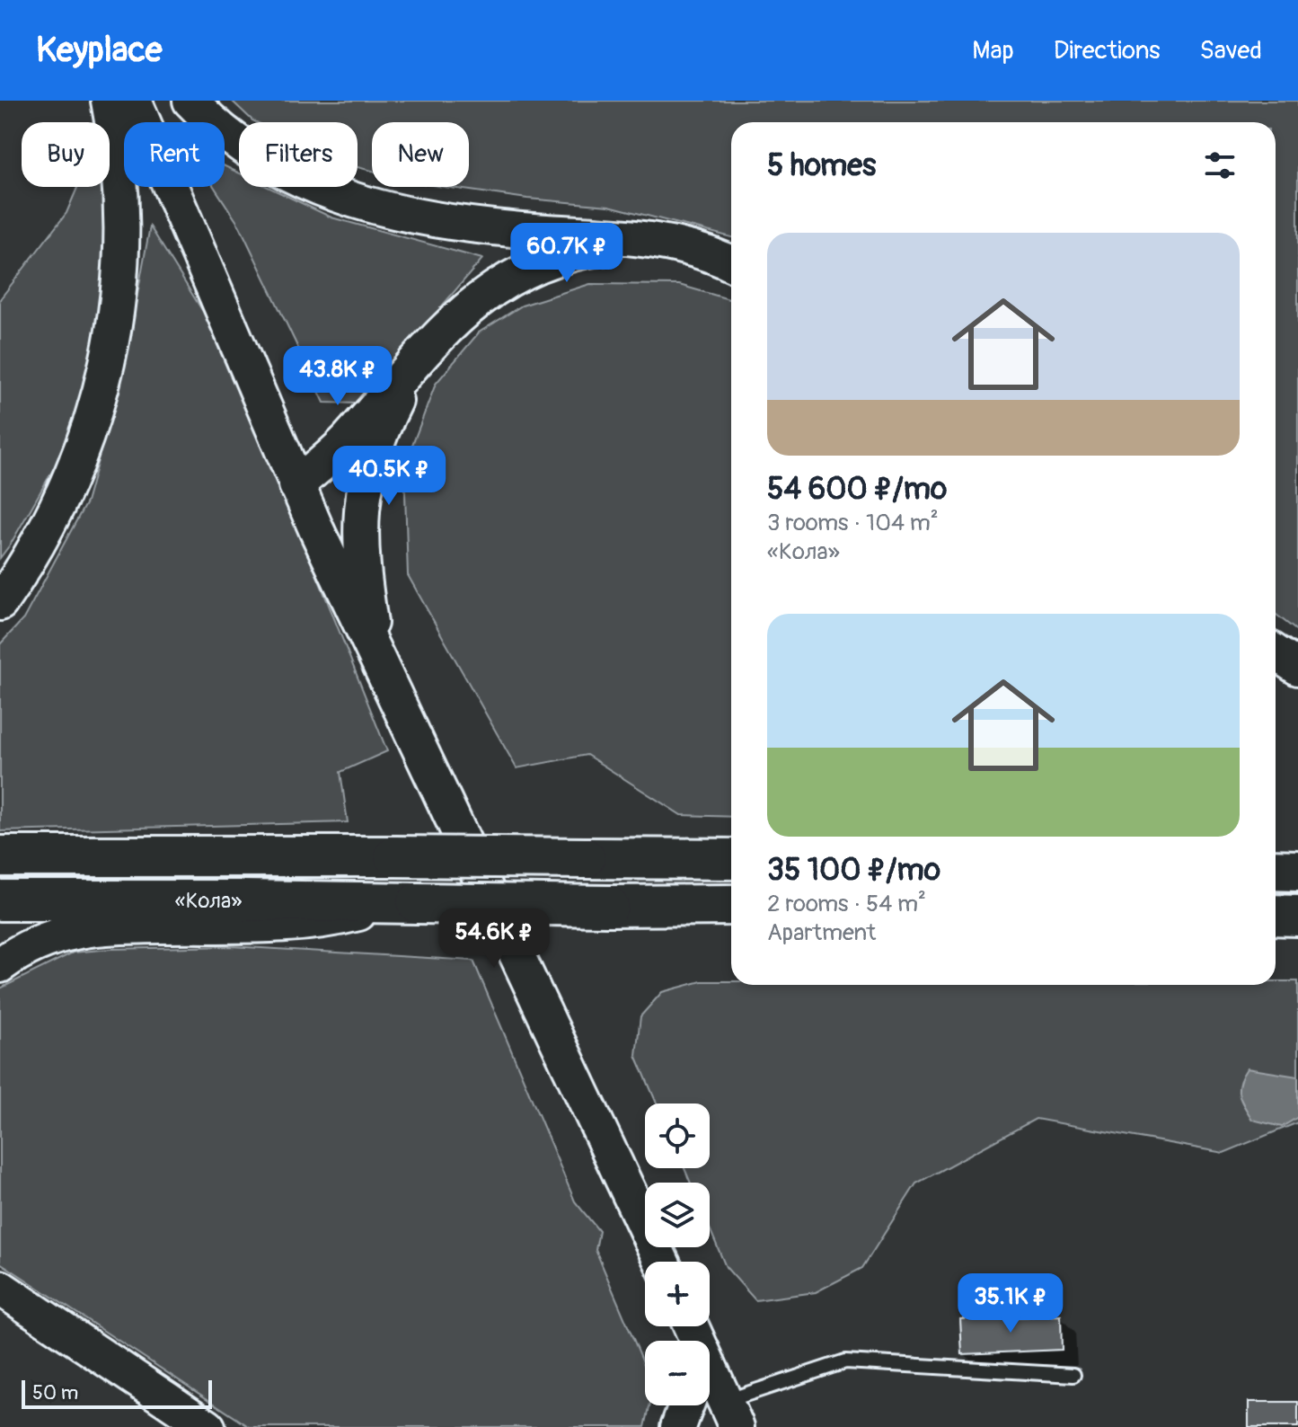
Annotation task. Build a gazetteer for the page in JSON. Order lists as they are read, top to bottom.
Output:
{
  "streets": {
    "highway": ["«Кола»"]
  },
  "scale_bar": "50 m",
  "page": {
    "header": "Keyplace",
    "nav": ["Map", "Directions", "Saved"],
    "chip": [
      "Buy",
      "Rent",
      "Filters",
      "New"
    ],
    "heading": "5 homes",
    "list": [
      {
        "name": "54 600 ₽/mo",
        "note": "3 rooms · 104 m² · «Кола»"
      },
      {
        "name": "35 100 ₽/mo",
        "note": "2 rooms · 54 m² · Apartment"
      }
    ],
    "price": [
      "60.7K ₽",
      "43.8K ₽",
      "40.5K ₽",
      "54.6K ₽",
      "35.1K ₽"
    ],
    "map_buttons": ["+", "−"],
    "scale": "50 m"
  }
}
